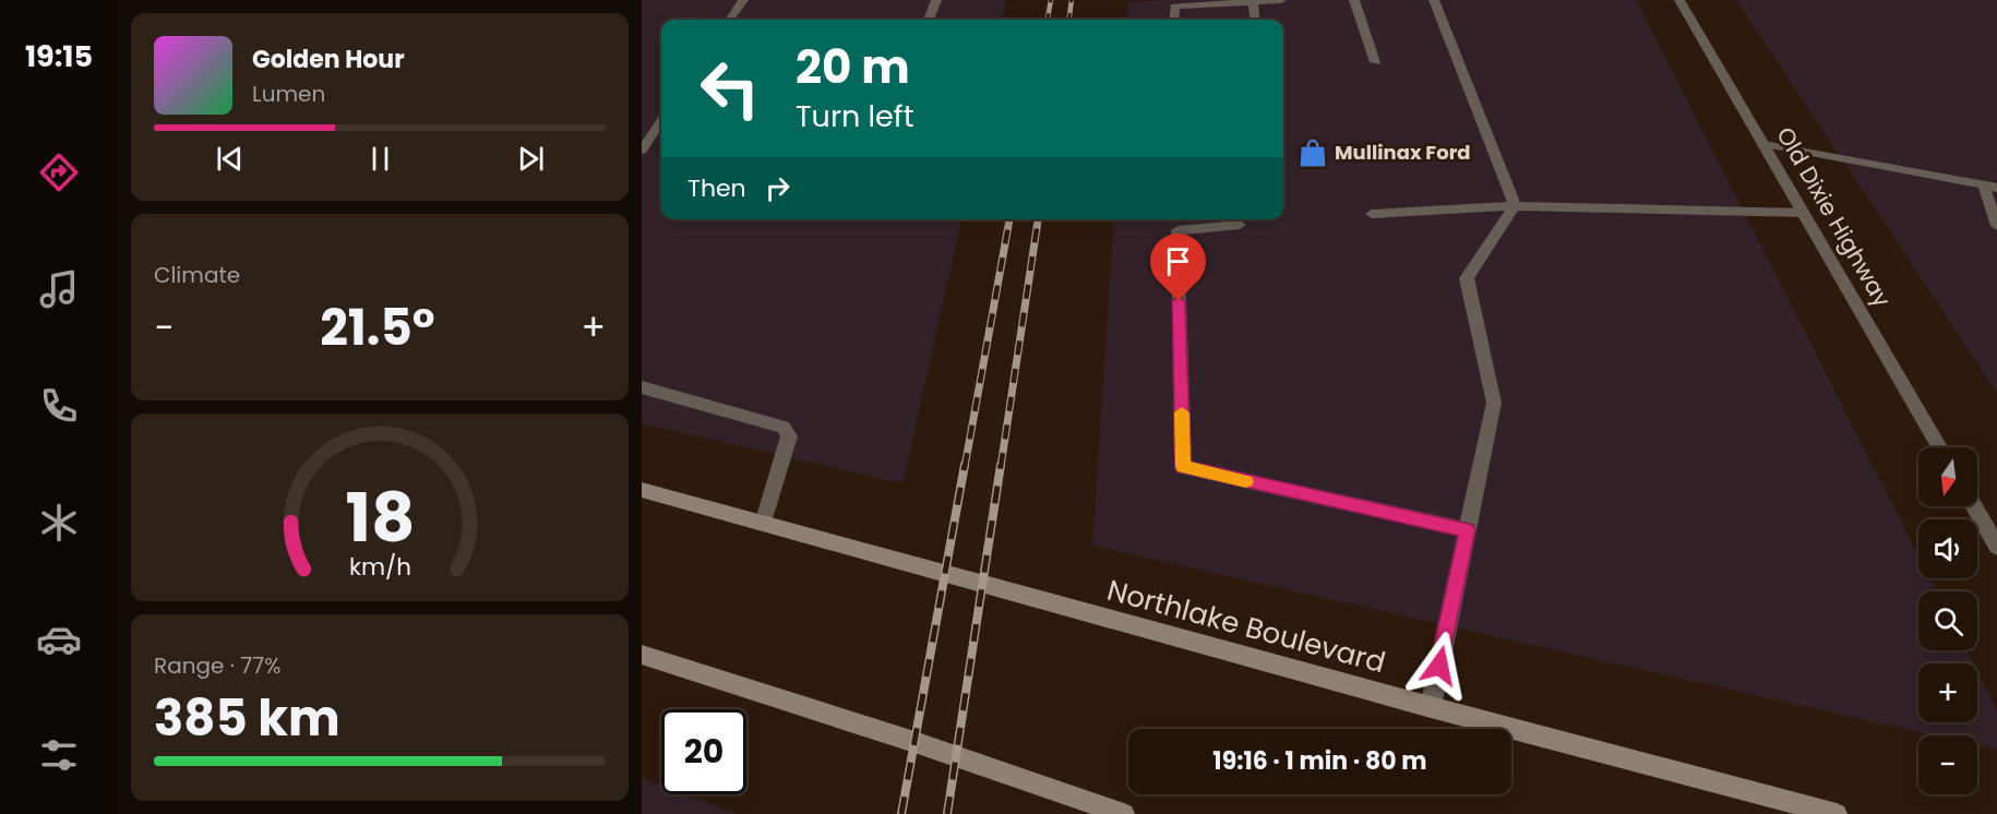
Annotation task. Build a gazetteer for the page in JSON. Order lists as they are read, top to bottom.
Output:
{
  "streets": {
    "main road": ["Northlake Boulevard"],
    "street": ["Old Dixie Highway"]
  },
  "places": {
    "shop": ["Mullinax Ford"]
  },
  "north": "bottom",
  "page": {
    "tabs": "19:15",
    "turn": ["20 m", "Turn left"],
    "song": ["Golden Hour", "Lumen"],
    "then": "Then",
    "tile": [
      "Climate",
      ["Range · 77%", "385 km"]
    ],
    "heat": ["−", "21.5°", "+"],
    "map_buttons": ["+", "−"],
    "limit": "20",
    "trip": "19:16 · 1 min · 80 m",
    "gauge": ["18", "km/h"]
  }
}
